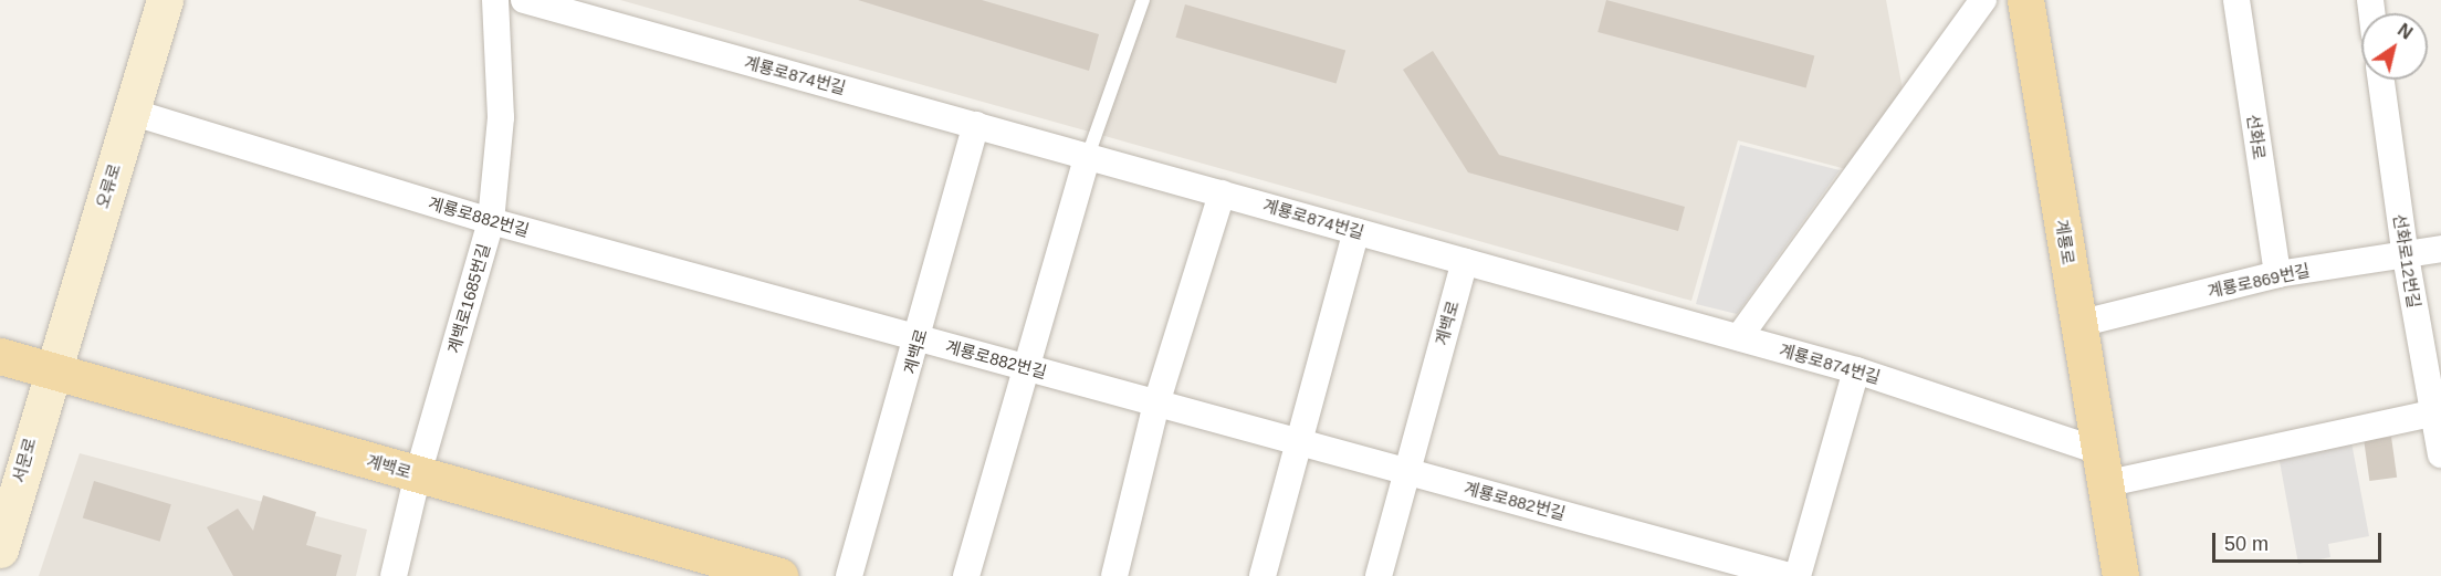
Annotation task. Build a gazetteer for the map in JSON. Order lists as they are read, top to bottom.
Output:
{
  "streets": {
    "main road": ["계룡로", "계백로"],
    "street": [
      "계룡로874번길",
      "선화로",
      "오류로",
      "계룡로882번길",
      "선화로12번길",
      "계룡로869번길",
      "계백로1685번길",
      "서문로"
    ]
  },
  "crossings": [
    ["계룡로874번길", "계룡로"],
    ["계룡로874번길", "계백로"],
    ["선화로", "계룡로869번길"],
    ["오류로", "계룡로882번길"],
    ["오류로", "계백로"],
    ["오류로", "서문로"],
    ["계룡로882번길", "계백로1685번길"],
    ["계룡로882번길", "계백로"],
    ["계룡로", "계룡로869번길"],
    ["선화로12번길", "계룡로869번길"],
    ["계백로1685번길", "계백로"],
    ["계백로", "서문로"]
  ],
  "scale_bar": "50 m",
  "north": "top right"
}
